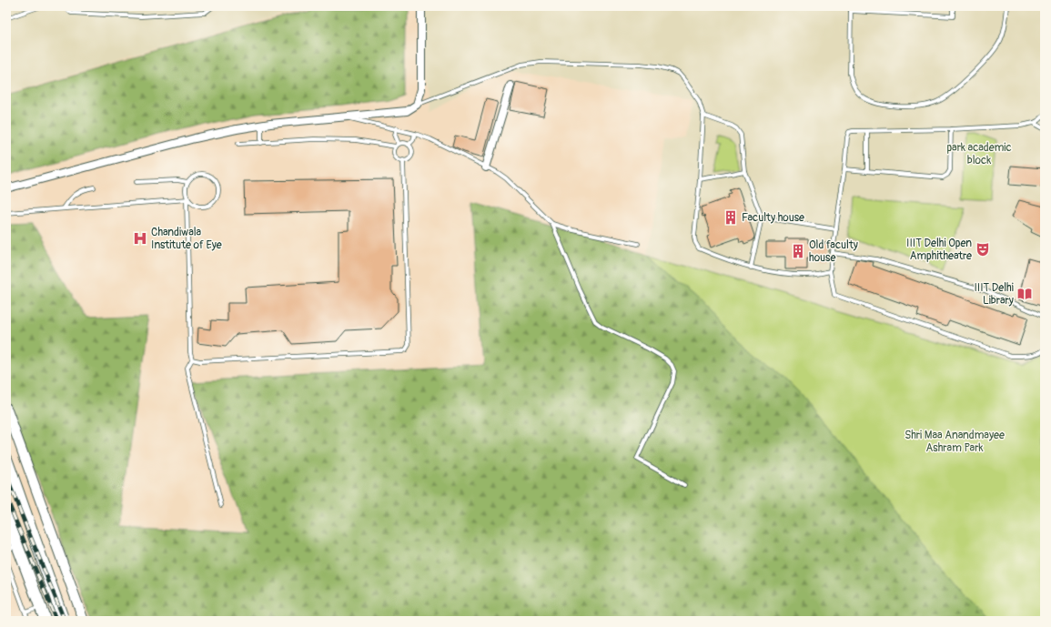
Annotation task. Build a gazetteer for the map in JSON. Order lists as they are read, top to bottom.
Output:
{
  "parks": ["park academic block", "Shri Maa Anandmayee Ashram Park"],
  "places": {
    "building": ["Faculty house", "Old faculty house"],
    "hospital": ["Chandiwala Institute of Eye"],
    "theatre": ["IIIT Delhi Open Amphitheatre"],
    "library": ["IIIT Delhi Library"]
  }
}
